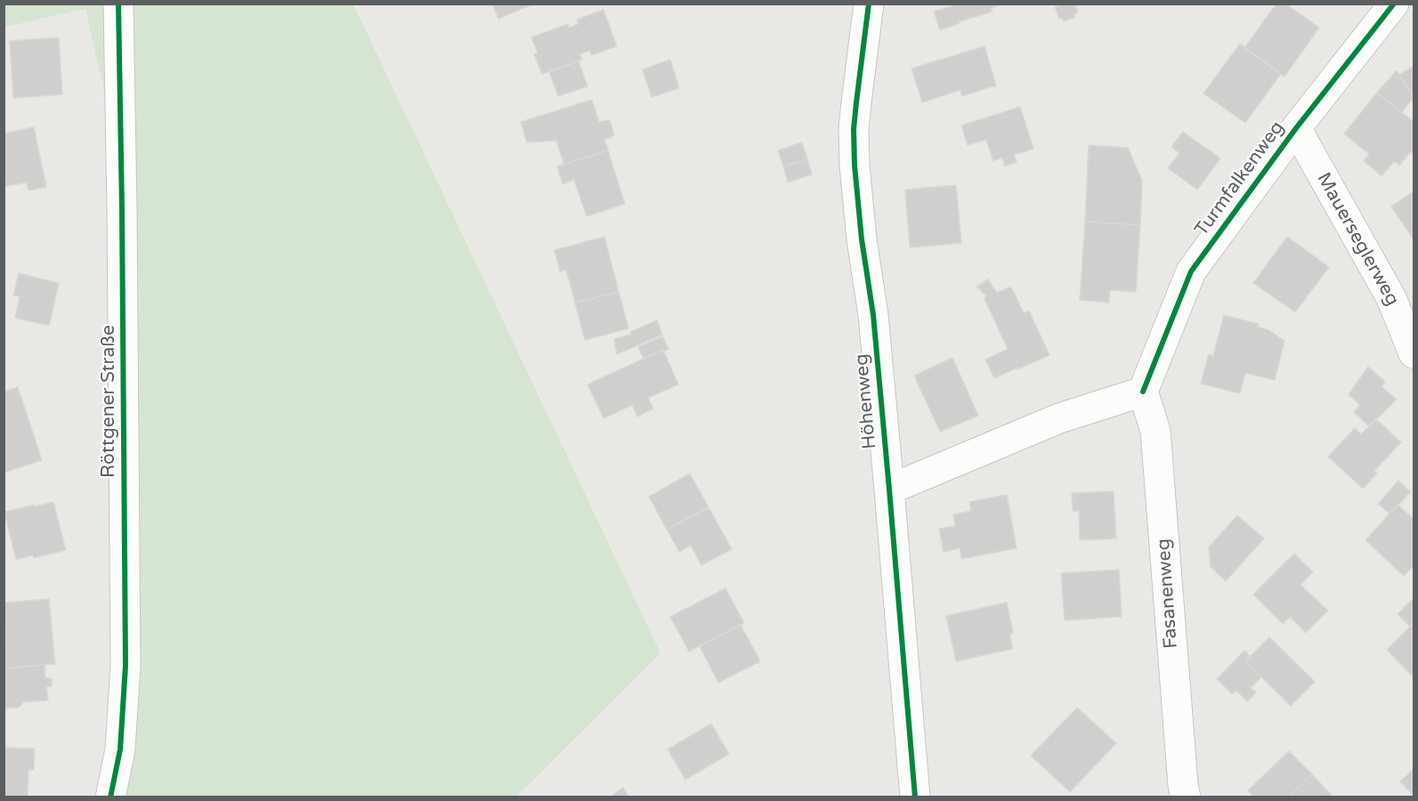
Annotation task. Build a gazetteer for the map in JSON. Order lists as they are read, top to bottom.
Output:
{
  "streets": {
    "street": [
      "Turmfalkenweg",
      "Mauerseglerweg",
      "Röttgener Straße",
      "Höhenweg",
      "Fasanenweg"
    ]
  },
  "crossings": [
    ["Turmfalkenweg", "Mauerseglerweg"],
    ["Turmfalkenweg", "Fasanenweg"]
  ]
}
